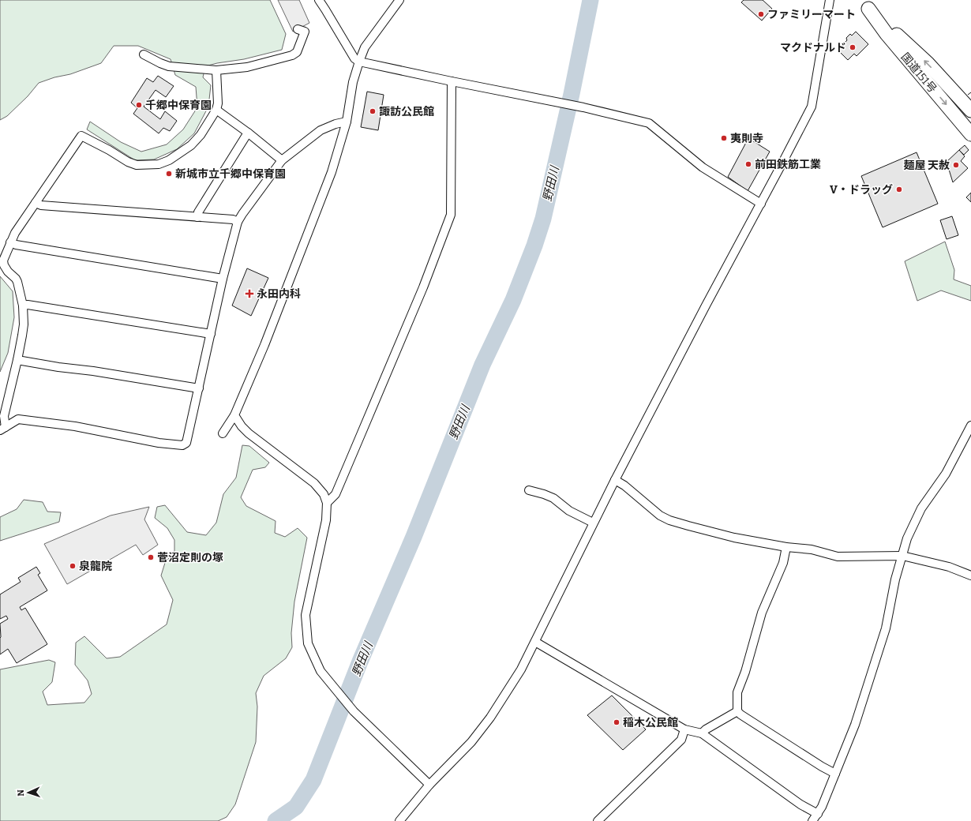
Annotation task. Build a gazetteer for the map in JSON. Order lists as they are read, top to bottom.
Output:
{
  "streets": {
    "highway": ["国道151号"]
  },
  "water": ["野田川"],
  "places": {
    "other": [
      "ファミリーマート",
      "マクドナルド",
      "千郷中保育園",
      "諏訪公民館",
      "夷則寺",
      "前田鉄筋工業",
      "麺屋 天赦",
      "新城市立千郷中保育園",
      "V・ドラッグ",
      "菅沼定則の塚",
      "泉龍院",
      "稲木公民館"
    ],
    "health": ["永田内科"]
  },
  "north": "left"
}
